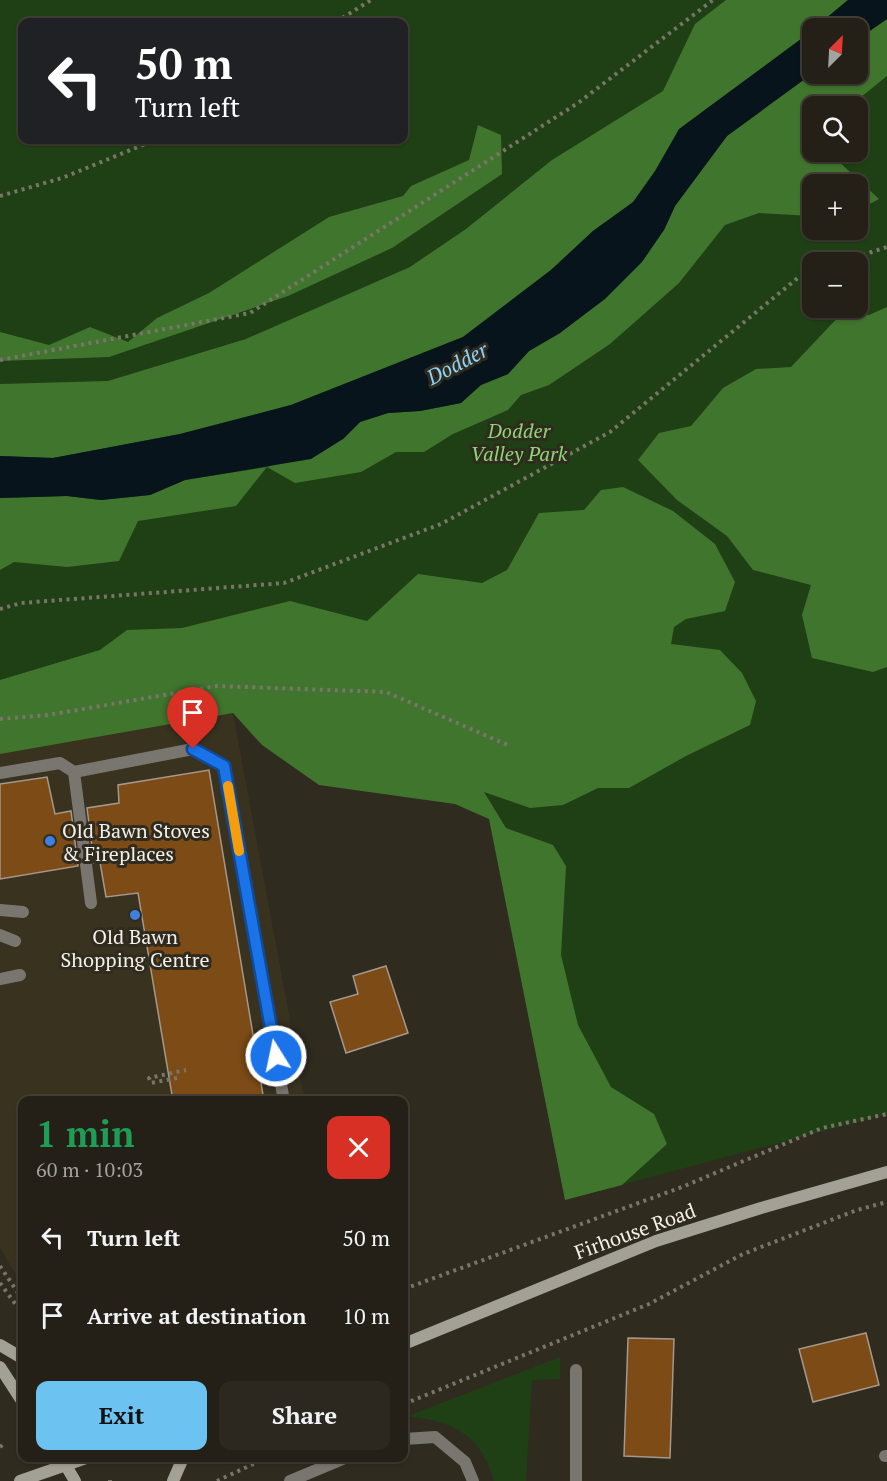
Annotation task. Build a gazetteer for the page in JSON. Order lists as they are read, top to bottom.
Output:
{
  "streets": {
    "main road": ["Firhouse Road"]
  },
  "water": ["Dodder"],
  "parks": ["Dodder Valley Park"],
  "places": ["Old Bawn Stoves & Fireplaces", "Old Bawn Shopping Centre"],
  "north": "top right",
  "page": {
    "map_buttons": ["+", "−"],
    "turn": ["50 m", "Turn left"],
    "heading": ["1 min", "60 m · 10:03"],
    "list": [
      {
        "name": "Turn left",
        "value": "50 m"
      },
      {
        "name": "Arrive at destination",
        "value": "10 m"
      }
    ],
    "buttons": ["Exit", "Share"]
  }
}
